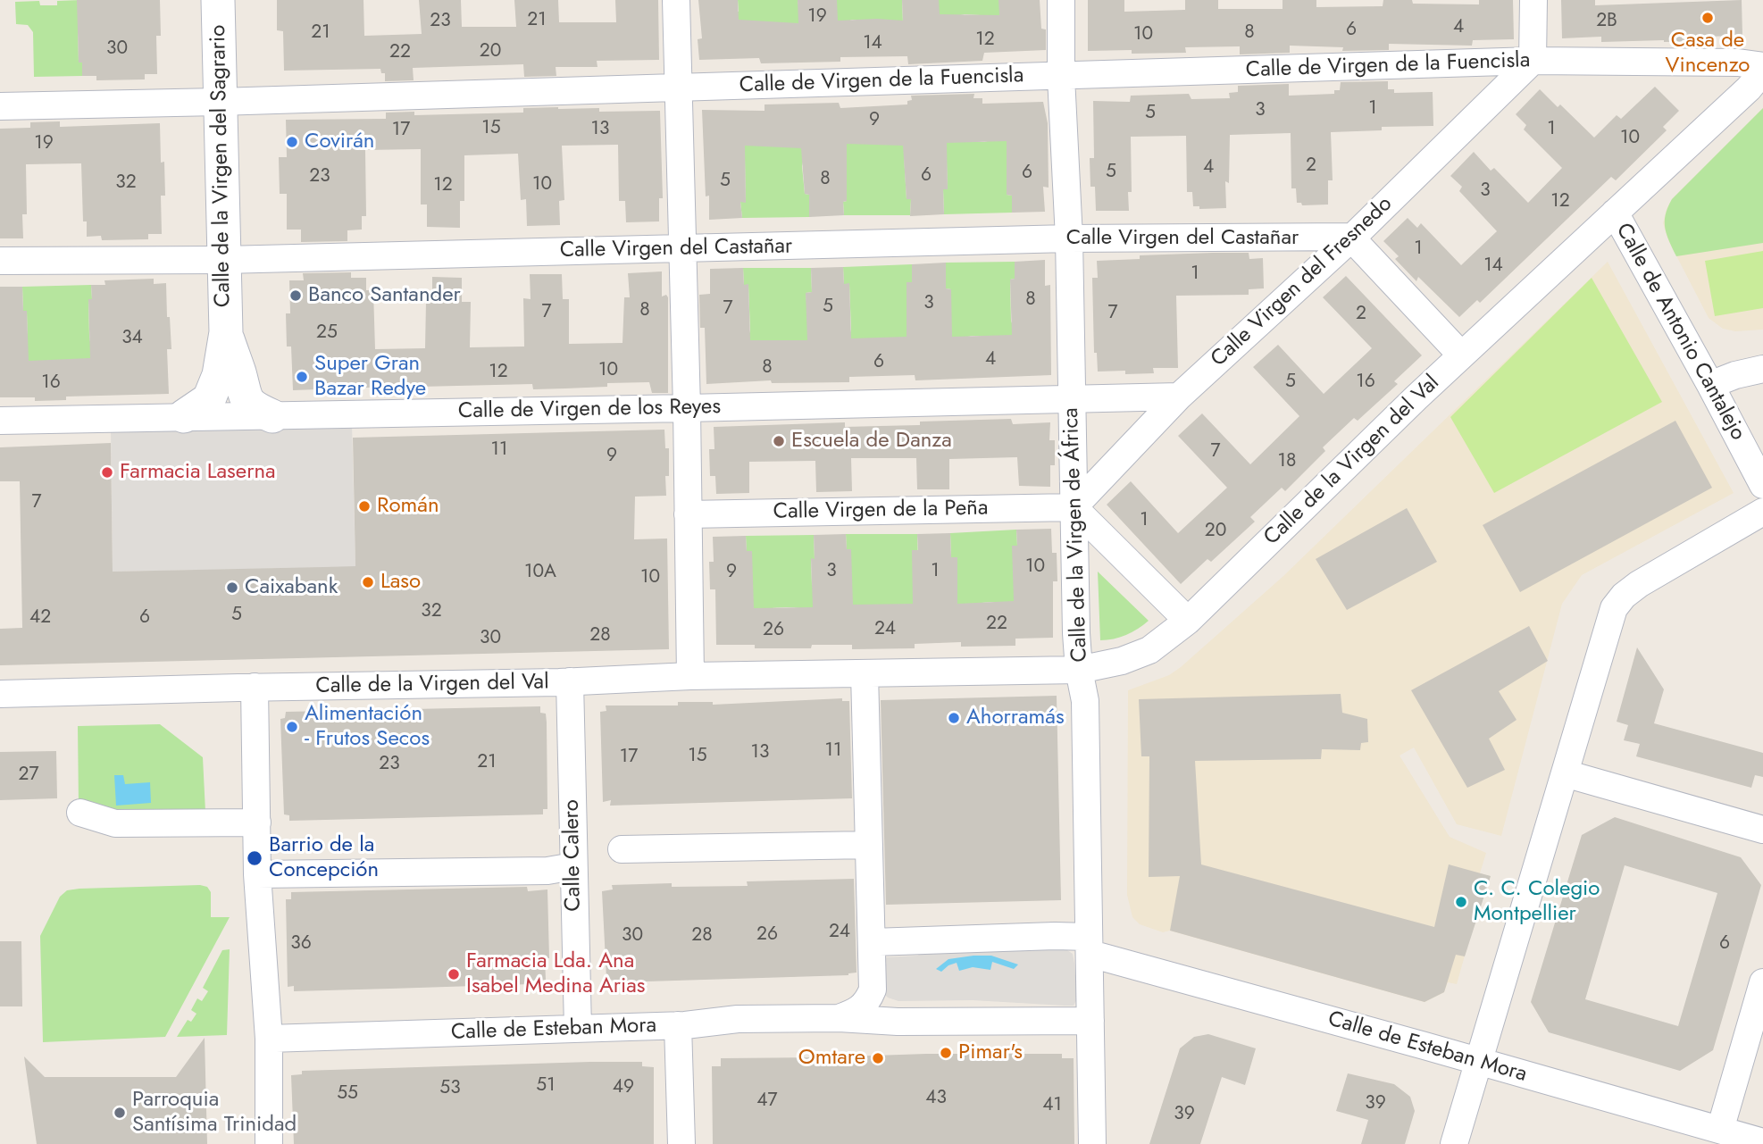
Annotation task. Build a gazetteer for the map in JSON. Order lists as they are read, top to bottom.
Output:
{
  "streets": {
    "street": [
      "Calle de Virgen de la Fuencisla",
      "Calle de la Virgen del Sagrario",
      "Calle Virgen del Castañar",
      "Calle Virgen del Fresnedo",
      "Calle de Antonio Cantalejo",
      "Calle de Virgen de los Reyes",
      "Calle de la Virgen del Val",
      "Calle Virgen de la Peña",
      "Calle de la Virgen de África",
      "Calle Calero",
      "Calle de Esteban Mora"
    ]
  },
  "crossings": [
    ["Calle de Virgen de la Fuencisla", "Calle de la Virgen del Sagrario"],
    ["Calle de Virgen de la Fuencisla", "Calle Virgen del Fresnedo"],
    ["Calle de Virgen de la Fuencisla", "Calle de la Virgen de África"],
    ["Calle de la Virgen del Sagrario", "Calle Virgen del Castañar"],
    ["Calle de la Virgen del Sagrario", "Calle de Virgen de los Reyes"],
    ["Calle Virgen del Castañar", "Calle Virgen del Fresnedo"],
    ["Calle Virgen del Castañar", "Calle de la Virgen de África"],
    ["Calle Virgen del Fresnedo", "Calle de Virgen de los Reyes"],
    ["Calle Virgen del Fresnedo", "Calle Virgen de la Peña"],
    ["Calle Virgen del Fresnedo", "Calle de la Virgen de África"],
    ["Calle de Antonio Cantalejo", "Calle de la Virgen del Val"],
    ["Calle de Virgen de los Reyes", "Calle de la Virgen de África"],
    ["Calle de la Virgen del Val", "Calle de la Virgen de África"],
    ["Calle de la Virgen del Val", "Calle Calero"],
    ["Calle Virgen de la Peña", "Calle de la Virgen de África"],
    ["Calle de la Virgen de África", "Calle de Esteban Mora"],
    ["Calle Calero", "Calle de Esteban Mora"]
  ],
  "places": [
    "Casa de Vincenzo",
    "Covirán",
    "Banco Santander",
    "Super Gran Bazar Redye",
    "Escuela de Danza",
    "Farmacia Laserna",
    "Román",
    "Laso",
    "Caixabank",
    "Ahorramás",
    "Alimentación - Frutos Secos",
    "Barrio de la Concepción",
    "C. C. Colegio Montpellier",
    "Farmacia Lda. Ana Isabel Medina Arias",
    "Pimar's",
    "Omtare",
    "Parroquia Santísima Trinidad"
  ],
  "house_numbers": [
    "19",
    "21",
    "23",
    "2B",
    "4",
    "6",
    "21",
    "8",
    "10",
    "12",
    "14",
    "30",
    "20",
    "22",
    "1",
    "3",
    "5",
    "9",
    "15",
    "13",
    "1",
    "17",
    "10",
    "19",
    "2",
    "4",
    "5",
    "6",
    "6",
    "23",
    "8",
    "5",
    "32",
    "10",
    "12",
    "3",
    "12",
    "1",
    "14",
    "1",
    "8",
    "3",
    "5",
    "7",
    "8",
    "7",
    "7",
    "2",
    "25",
    "34",
    "4",
    "6",
    "8",
    "10",
    "12",
    "5",
    "16",
    "16",
    "11",
    "7",
    "9",
    "18",
    "7",
    "1",
    "20",
    "10",
    "3",
    "1",
    "10A",
    "9",
    "10",
    "32",
    "5",
    "42",
    "6",
    "22",
    "24",
    "26",
    "28",
    "30",
    "11",
    "13",
    "15",
    "17",
    "21",
    "23",
    "27",
    "24",
    "26",
    "30",
    "28",
    "36",
    "6",
    "51",
    "49",
    "53",
    "55",
    "43",
    "47",
    "39",
    "41",
    "39"
  ]
}
